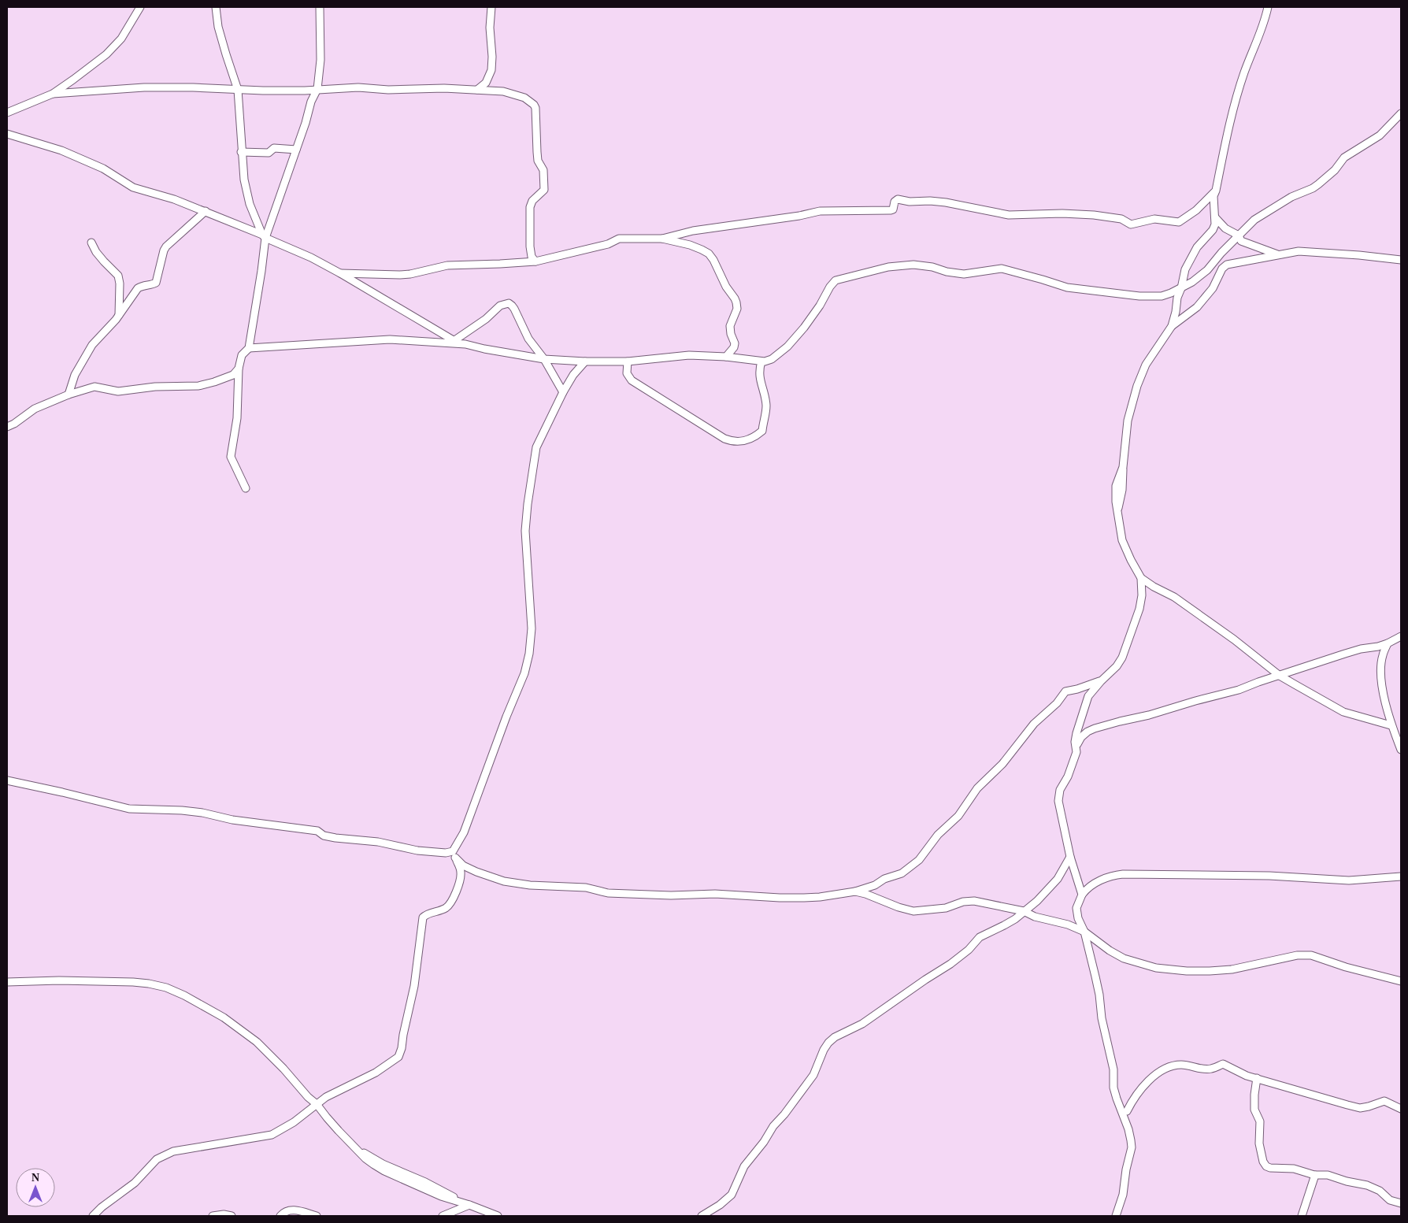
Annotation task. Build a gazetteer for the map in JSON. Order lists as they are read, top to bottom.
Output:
{
  "north": "top"
}
